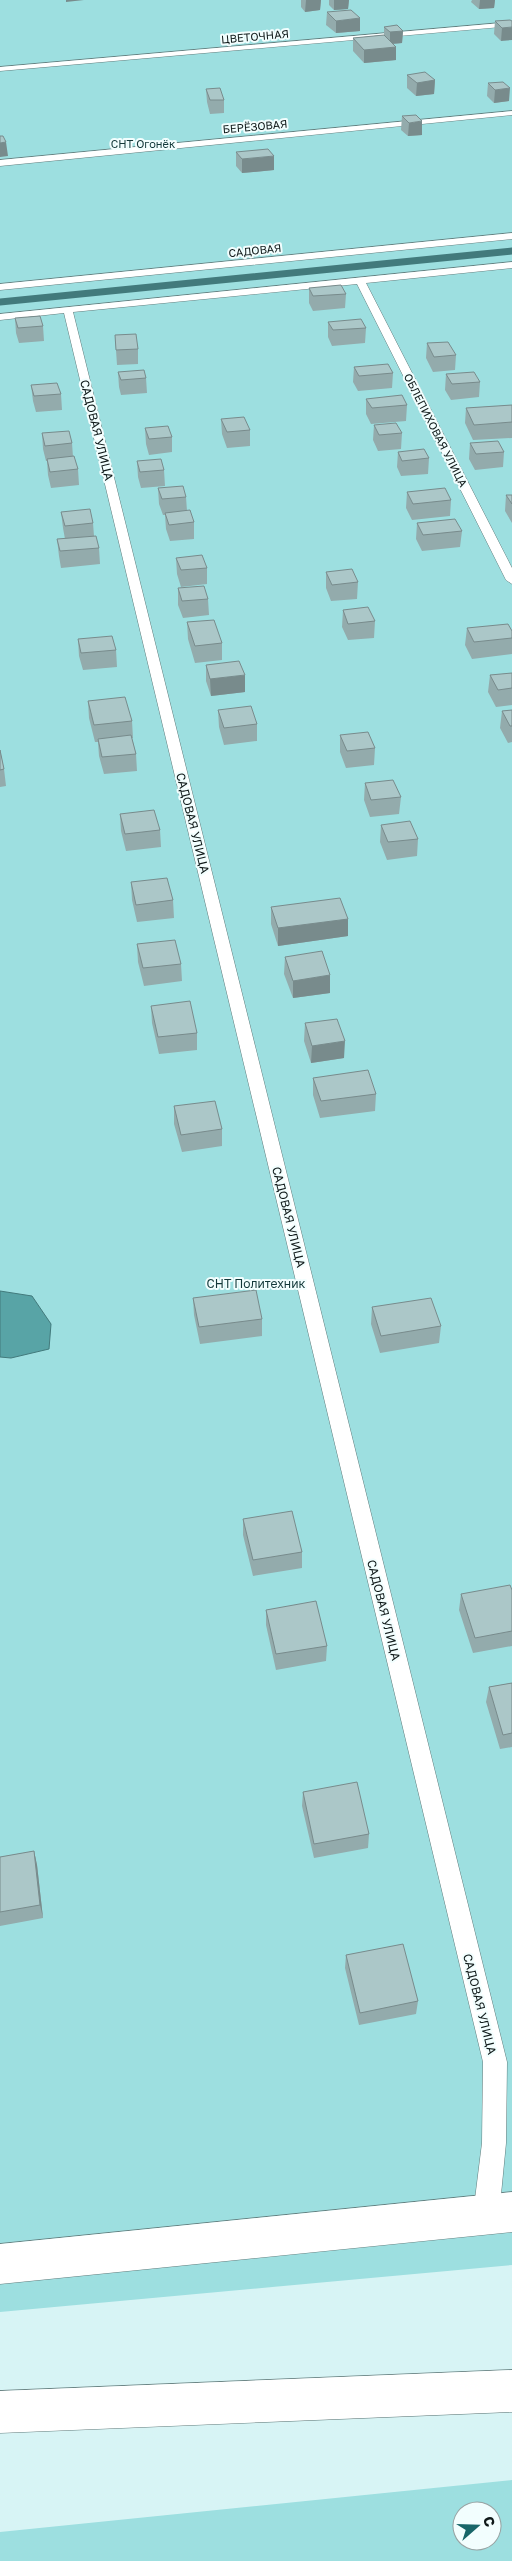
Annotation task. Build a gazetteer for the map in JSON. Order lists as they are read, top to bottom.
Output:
{
  "streets": {
    "lane": [
      "ЦВЕТОЧНАЯ",
      "БЕРЁЗОВАЯ",
      "САДОВАЯ",
      "САДОВАЯ УЛИЦА",
      "ОБЛЕПИХОВАЯ УЛИЦА"
    ]
  },
  "parks": ["СНТ Огонёк", "СНТ Политехник"],
  "north": "right"
}
